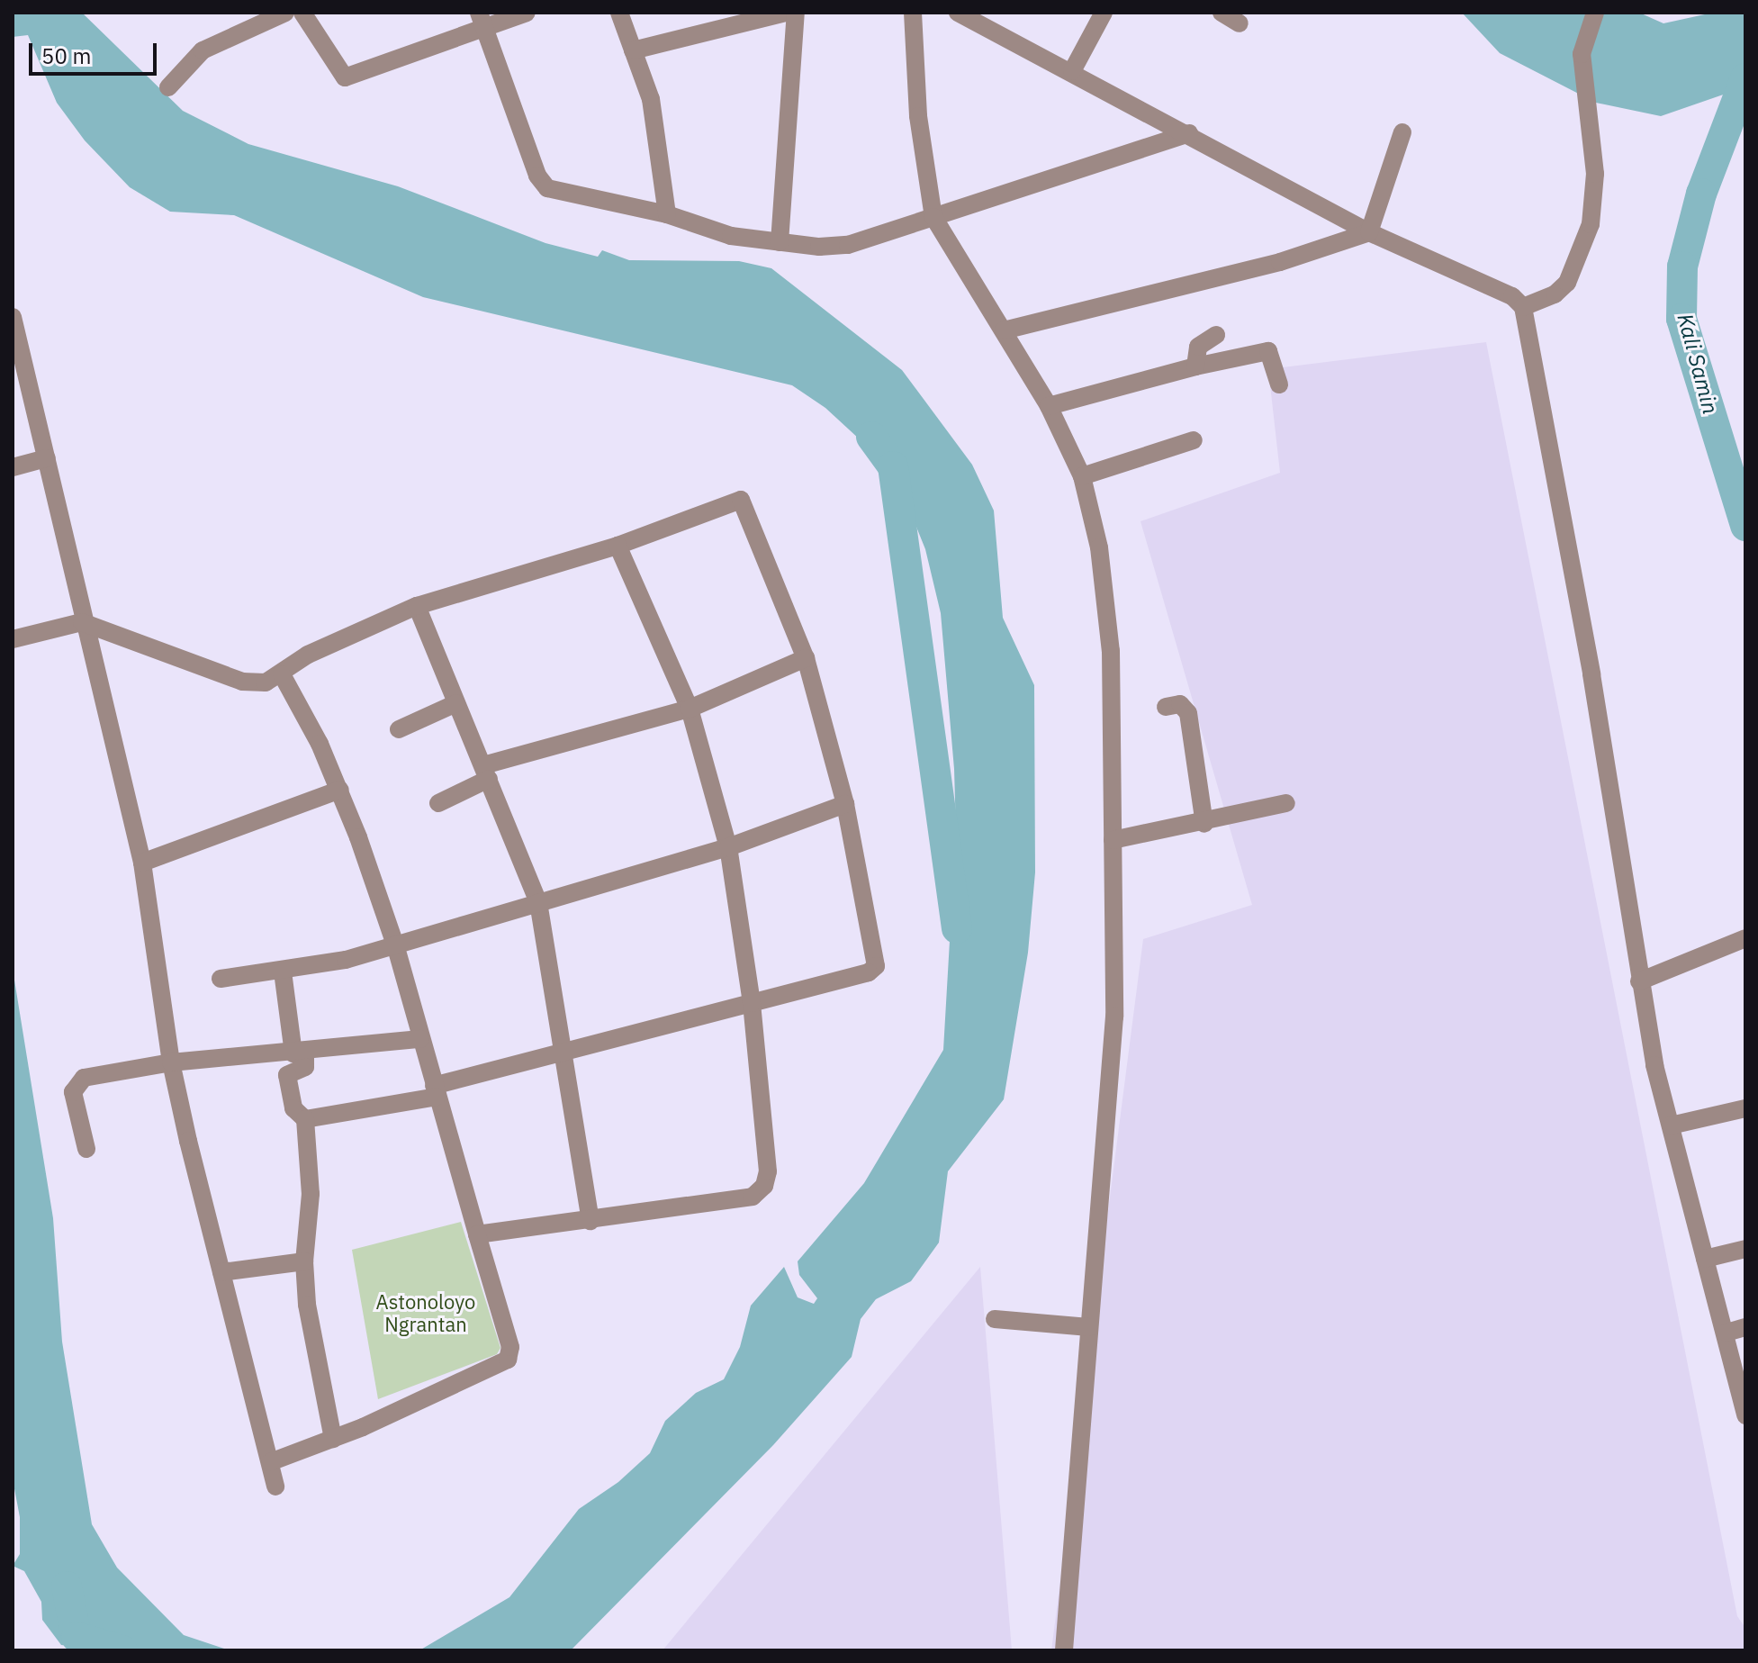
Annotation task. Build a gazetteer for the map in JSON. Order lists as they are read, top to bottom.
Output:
{
  "water": ["Kali Samin"],
  "parks": ["Astonoloyo Ngrantan"],
  "scale_bar": "50 m"
}
